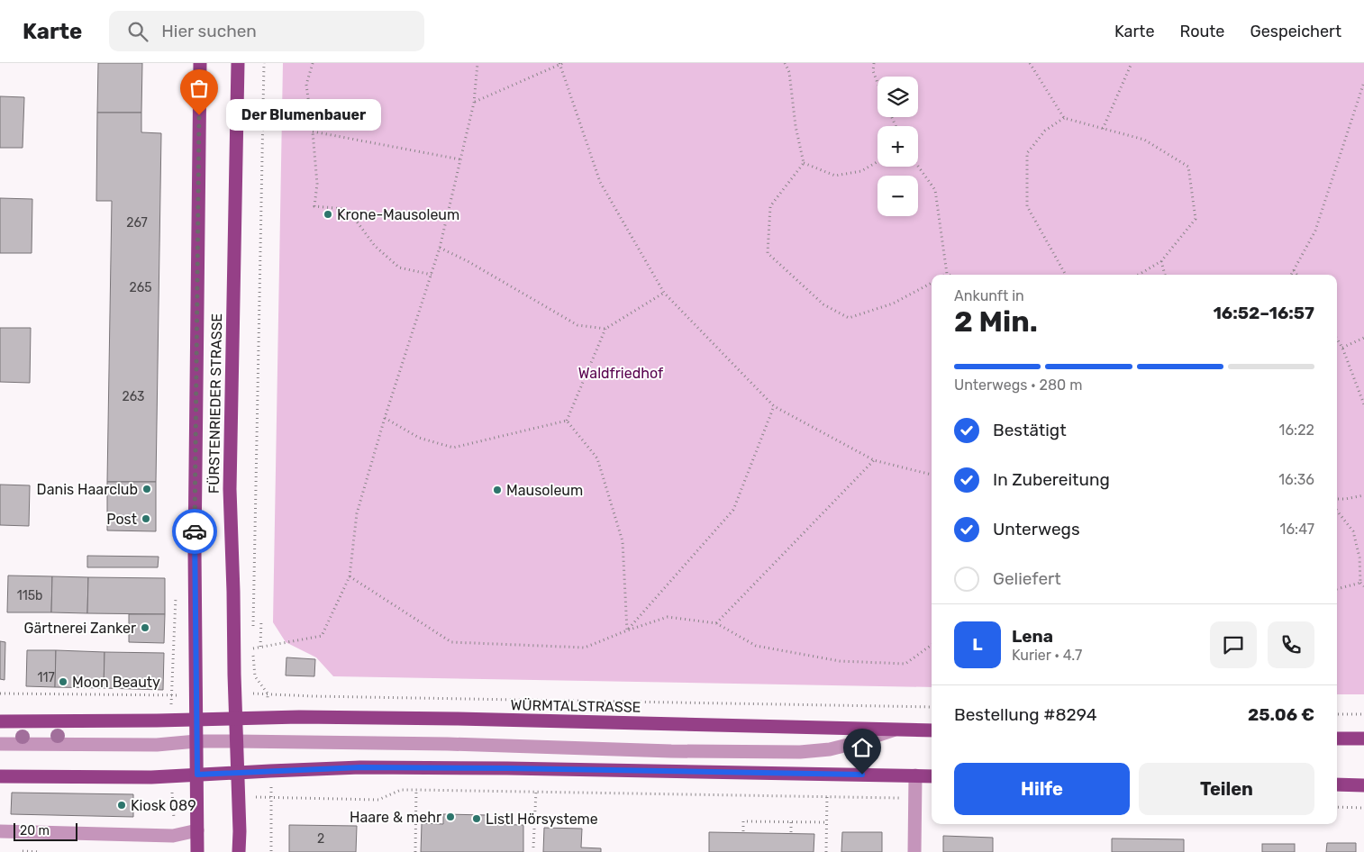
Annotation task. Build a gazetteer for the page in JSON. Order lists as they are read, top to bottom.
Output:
{
  "streets": {
    "main road": ["FÜRSTENRIEDER STRASSE", "WÜRMTALSTRASSE"]
  },
  "crossings": [
    ["FÜRSTENRIEDER STRASSE", "WÜRMTALSTRASSE"]
  ],
  "parks": ["Waldfriedhof"],
  "places": [
    "Der Blumenbauer",
    "Krone-Mausoleum",
    "Danis Haarclub",
    "Mausoleum",
    "Post",
    "Gärtnerei Zanker",
    "Moon Beauty",
    "Kiosk 089",
    "Haare & mehr",
    "Listl Hörsysteme"
  ],
  "house_numbers": [
    "267",
    "265",
    "263",
    "115b",
    "117",
    "2"
  ],
  "scale_bar": "20 m",
  "page": {
    "header": "Karte",
    "search": "Hier suchen",
    "nav": ["Karte", "Route", "Gespeichert"],
    "map_buttons": ["+", "−"],
    "bubble": "Der Blumenbauer",
    "heading": ["2 Min.", "Ankunft in", "16:52–16:57"],
    "panel": [
      "Lena",
      "Kurier · 4.7",
      "Bestellung #8294",
      "25.06 €"
    ],
    "bar": "Unterwegs · 280 m",
    "list": [
      ["Bestätigt", "16:22"],
      ["In Zubereitung", "16:36"],
      ["Unterwegs", "16:47"],
      "Geliefert"
    ],
    "round": "L",
    "buttons": ["Hilfe", "Teilen"],
    "scale": "20 m"
  }
}
